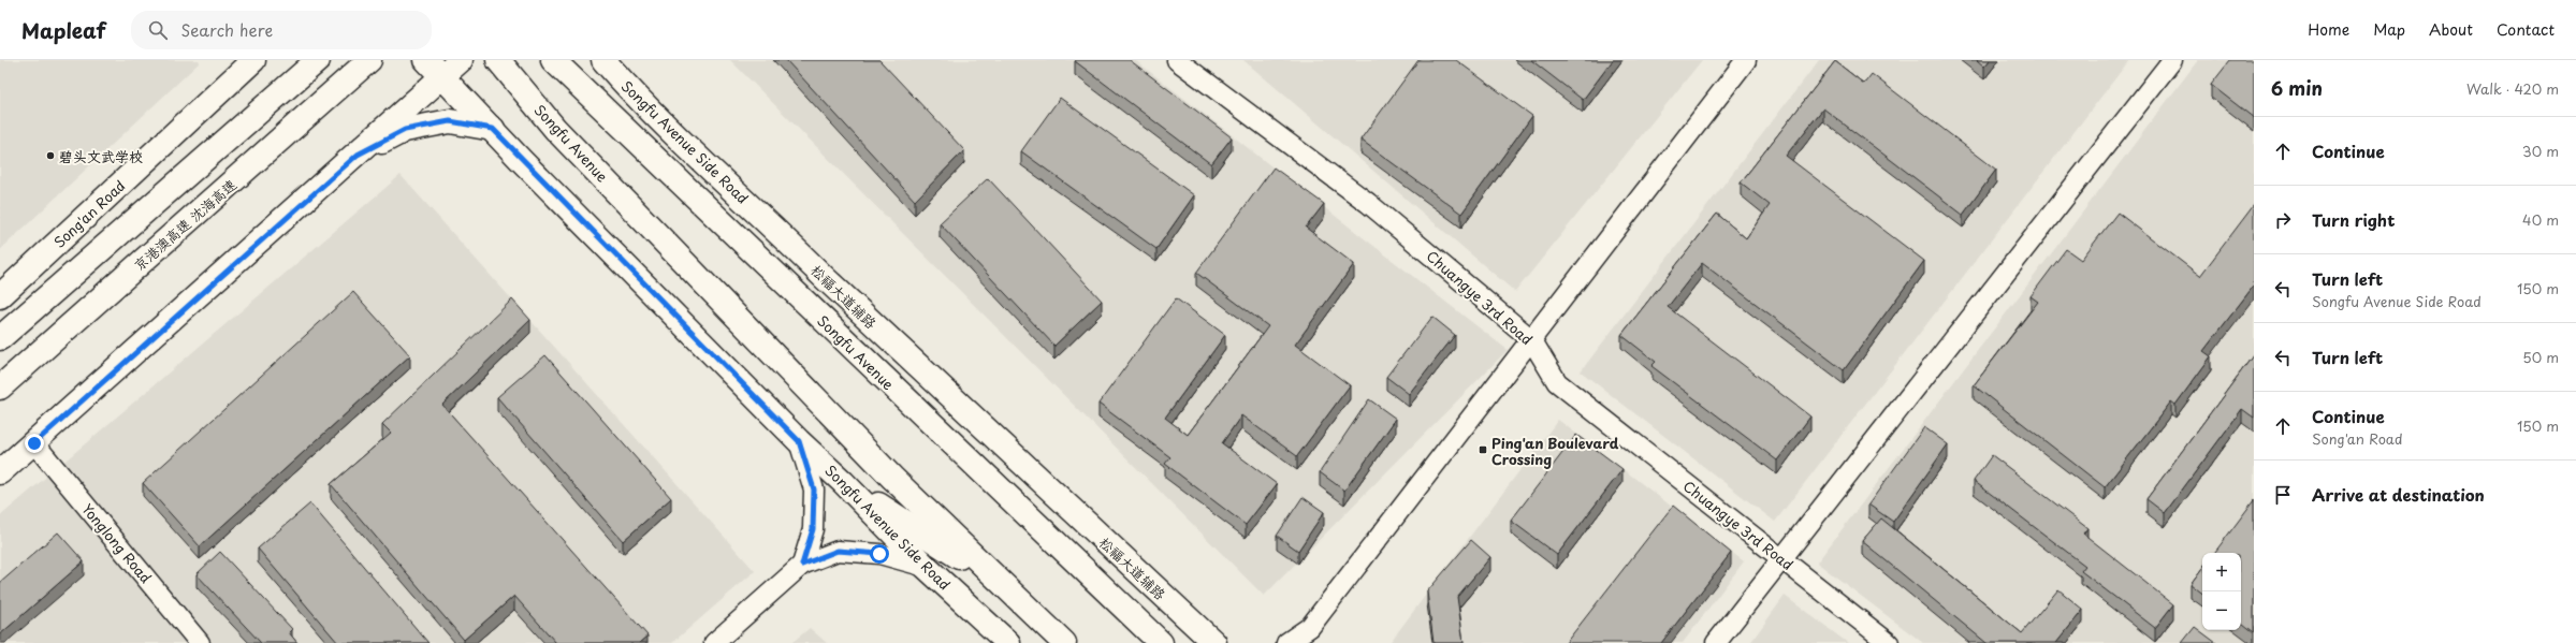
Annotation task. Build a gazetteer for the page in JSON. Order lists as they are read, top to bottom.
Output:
{
  "streets": {
    "main road": [
      "Songfu Avenue Side Road",
      "Songfu Avenue",
      "Song'an Road",
      "京港澳高速 沈海高速",
      "松福大道辅路"
    ],
    "street": ["Chuangye 3rd Road", "Yonglong Road"]
  },
  "crossings": [
    ["Songfu Avenue Side Road", "松福大道辅路"],
    ["Songfu Avenue", "松福大道辅路"]
  ],
  "places": {
    "other": ["碧头文武学校"],
    "transit": ["Ping'an Boulevard Crossing"]
  },
  "page": {
    "header": "Mapleaf",
    "search": "Search here",
    "nav": [
      "Home",
      "Map",
      "About",
      "Contact"
    ],
    "heading": ["6 min", "Walk · 420 m"],
    "list": [
      ["Continue", "30 m"],
      ["Turn right", "40 m"],
      ["Turn left", "Songfu Avenue Side Road", "150 m"],
      ["Turn left", "50 m"],
      ["Continue", "Song'an Road", "150 m"],
      "Arrive at destination"
    ],
    "map_buttons": ["+", "−"]
  }
}
